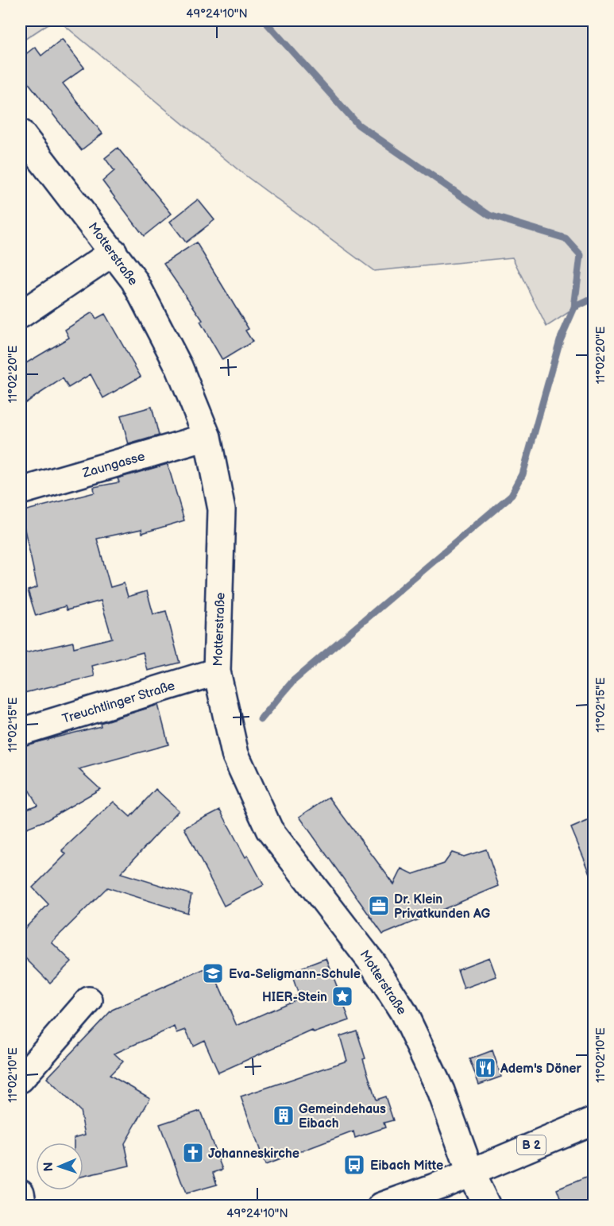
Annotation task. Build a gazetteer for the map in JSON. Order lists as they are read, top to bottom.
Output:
{
  "streets": {
    "street": [
      "Motterstraße",
      "Zaungasse",
      "Treuchtlinger Straße",
      "B 2"
    ]
  },
  "crossings": [
    ["Motterstraße", "Zaungasse"],
    ["Motterstraße", "Treuchtlinger Straße"],
    ["Motterstraße", "B 2"]
  ],
  "places": {
    "office": ["Dr. Klein Privatkunden AG"],
    "school or university": ["Eva-Seligmann-Schule"],
    "place": ["HIER-Stein"],
    "restaurant": ["Adem's Döner"],
    "building": ["Gemeindehaus Eibach"],
    "church": ["Johanneskirche"],
    "bus stop": ["Eibach Mitte"]
  },
  "north": "left",
  "coordinates": [
    "49°24'10\"N",
    "11°02'20\"E",
    "11°02'15\"E",
    "11°02'10\"E"
  ]
}
